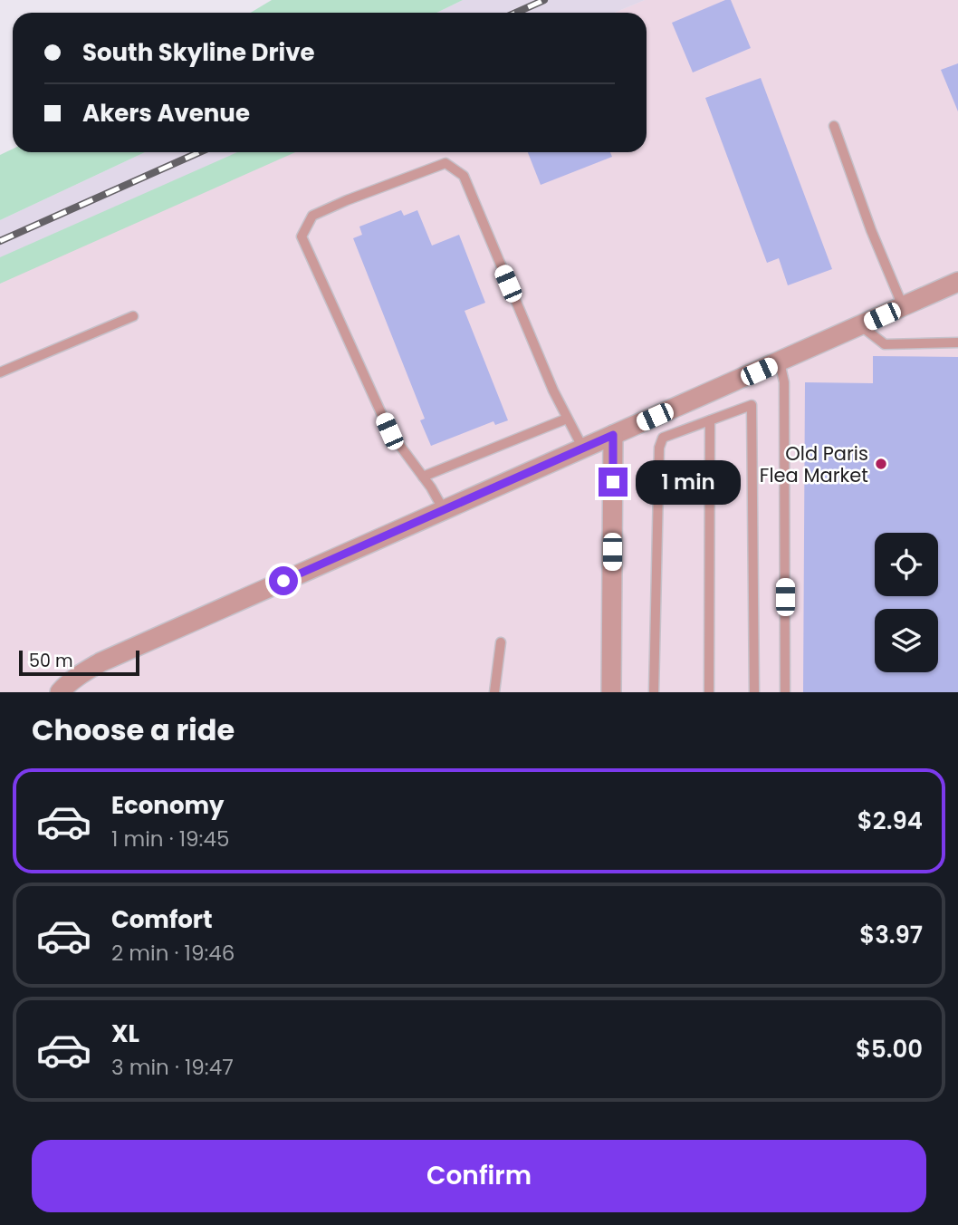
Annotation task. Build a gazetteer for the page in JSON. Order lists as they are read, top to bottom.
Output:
{
  "places": ["Old Paris Flea Market"],
  "scale_bar": "50 m",
  "page": {
    "banner": ["South Skyline Drive", "Akers Avenue"],
    "bubble": "1 min",
    "scale": "50 m",
    "heading": "Choose a ride",
    "list": [
      {
        "name": "Economy",
        "note": "1 min · 19:45",
        "value": "$2.94"
      },
      {
        "name": "Comfort",
        "note": "2 min · 19:46",
        "value": "$3.97"
      },
      {
        "name": "XL",
        "note": "3 min · 19:47",
        "value": "$5.00"
      }
    ],
    "buttons": "Confirm"
  }
}
